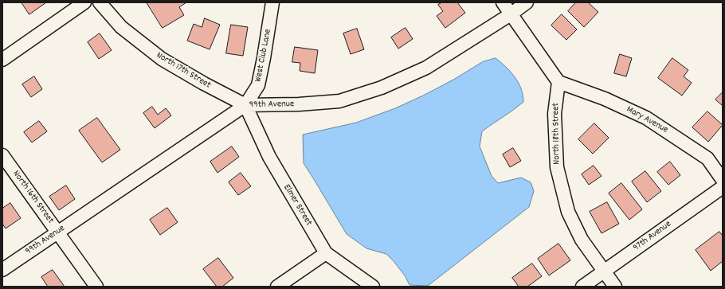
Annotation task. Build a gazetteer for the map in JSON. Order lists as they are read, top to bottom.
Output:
{
  "streets": {
    "street": [
      "West Club Lane",
      "North 17th Street",
      "99th Avenue",
      "Mary Avenue",
      "North 18th Street",
      "North 16th Street",
      "Elmer Street",
      "97th Avenue"
    ]
  },
  "crossings": [
    ["West Club Lane", "North 17th Street"],
    ["West Club Lane", "99th Avenue"],
    ["West Club Lane", "Elmer Street"],
    ["North 17th Street", "99th Avenue"],
    ["North 17th Street", "Elmer Street"],
    ["99th Avenue", "North 16th Street"],
    ["99th Avenue", "Elmer Street"],
    ["Mary Avenue", "North 18th Street"],
    ["North 18th Street", "97th Avenue"]
  ]
}
